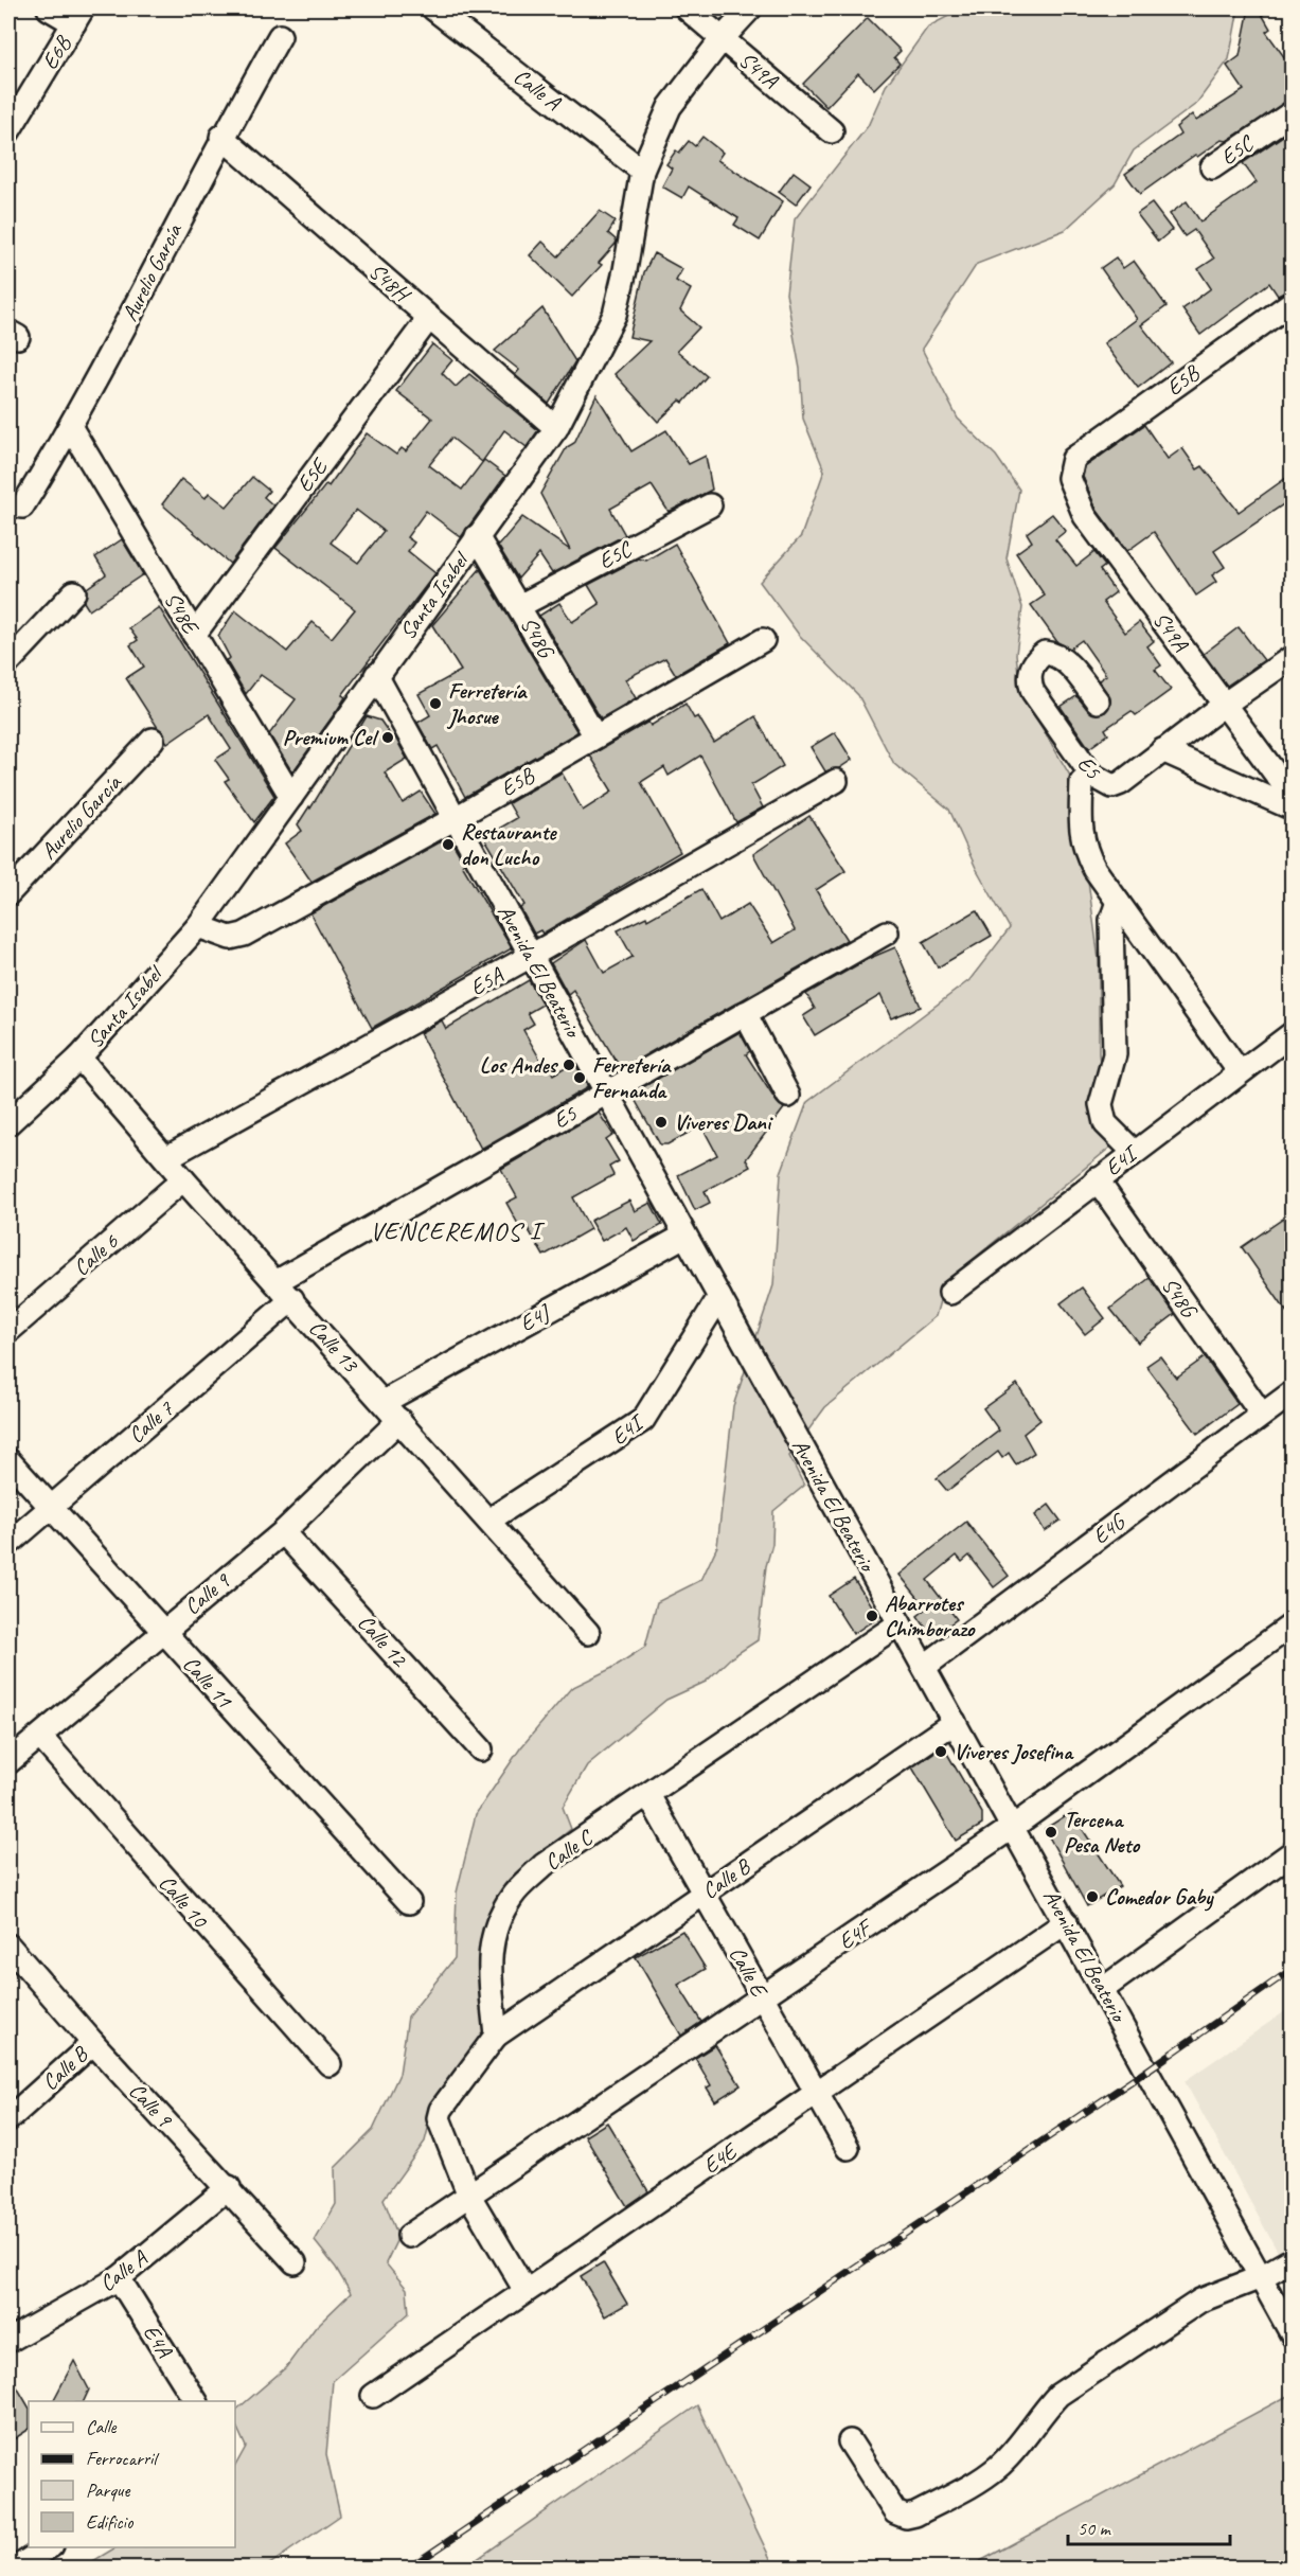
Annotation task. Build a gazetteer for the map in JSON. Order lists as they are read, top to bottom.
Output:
{
  "streets": {
    "street": [
      "E6B",
      "S49A",
      "Calle A",
      "E5C",
      "Aurelio García",
      "S48H",
      "E5B",
      "E5E",
      "Santa Isabel",
      "S48E",
      "S48G",
      "E5",
      "Avenida El Beaterio",
      "E5A",
      "E4I",
      "Calle 6",
      "E4J",
      "Calle 13",
      "Calle 7",
      "E4G",
      "Calle 9",
      "Calle 12",
      "Calle 11",
      "Calle C",
      "Calle B",
      "Calle 10",
      "E4F",
      "Calle E",
      "E4E",
      "E4A"
    ]
  },
  "crossings": [
    ["S49A", "E5B"],
    ["S49A", "Santa Isabel"],
    ["S49A", "E5"],
    ["Calle A", "Santa Isabel"],
    ["Calle A", "Calle 9"],
    ["Calle A", "E4A"],
    ["E5C", "S48G"],
    ["Aurelio García", "S48H"],
    ["Aurelio García", "S48E"],
    ["S48H", "E5E"],
    ["S48H", "Santa Isabel"],
    ["E5B", "Santa Isabel"],
    ["E5B", "S48G"],
    ["E5B", "Avenida El Beaterio"],
    ["E5E", "S48E"],
    ["Santa Isabel", "S48E"],
    ["Santa Isabel", "S48G"],
    ["Santa Isabel", "Avenida El Beaterio"],
    ["Santa Isabel", "Calle 13"],
    ["S48G", "E4I"],
    ["S48G", "E4G"],
    ["E5", "Avenida El Beaterio"],
    ["E5", "Calle 13"],
    ["Avenida El Beaterio", "E5A"],
    ["Avenida El Beaterio", "E4I"],
    ["Avenida El Beaterio", "E4J"],
    ["Avenida El Beaterio", "E4G"],
    ["Avenida El Beaterio", "Calle C"],
    ["Avenida El Beaterio", "Calle B"],
    ["Avenida El Beaterio", "E4F"],
    ["Avenida El Beaterio", "E4E"],
    ["E5A", "Calle 13"],
    ["E4I", "Calle 13"],
    ["Calle 6", "Calle 13"],
    ["E4J", "Calle 13"],
    ["Calle 13", "Calle 7"],
    ["Calle 13", "Calle 9"],
    ["Calle 7", "Calle 11"],
    ["Calle 9", "Calle 12"],
    ["Calle 9", "Calle 11"],
    ["Calle 9", "Calle B"],
    ["Calle 9", "Calle 10"],
    ["Calle C", "Calle B"],
    ["Calle C", "Calle E"],
    ["Calle B", "Calle E"],
    ["E4F", "Calle E"],
    ["Calle E", "E4E"]
  ],
  "districts": ["VENCEREMOS I"],
  "places": [
    "Ferretería Jhosue",
    "Premium Cel",
    "Restaurante don Lucho",
    "Los Andes",
    "Ferretería Fernanda",
    "Viveres Dani",
    "Abarrotes Chimborazo",
    "Viveres Josefina",
    "Tercena Pesa Neto",
    "Comedor Gaby"
  ],
  "legend": [
    "Calle",
    "Ferrocarril",
    "Parque",
    "Edificio"
  ],
  "scale_bar": "50 m"
}
